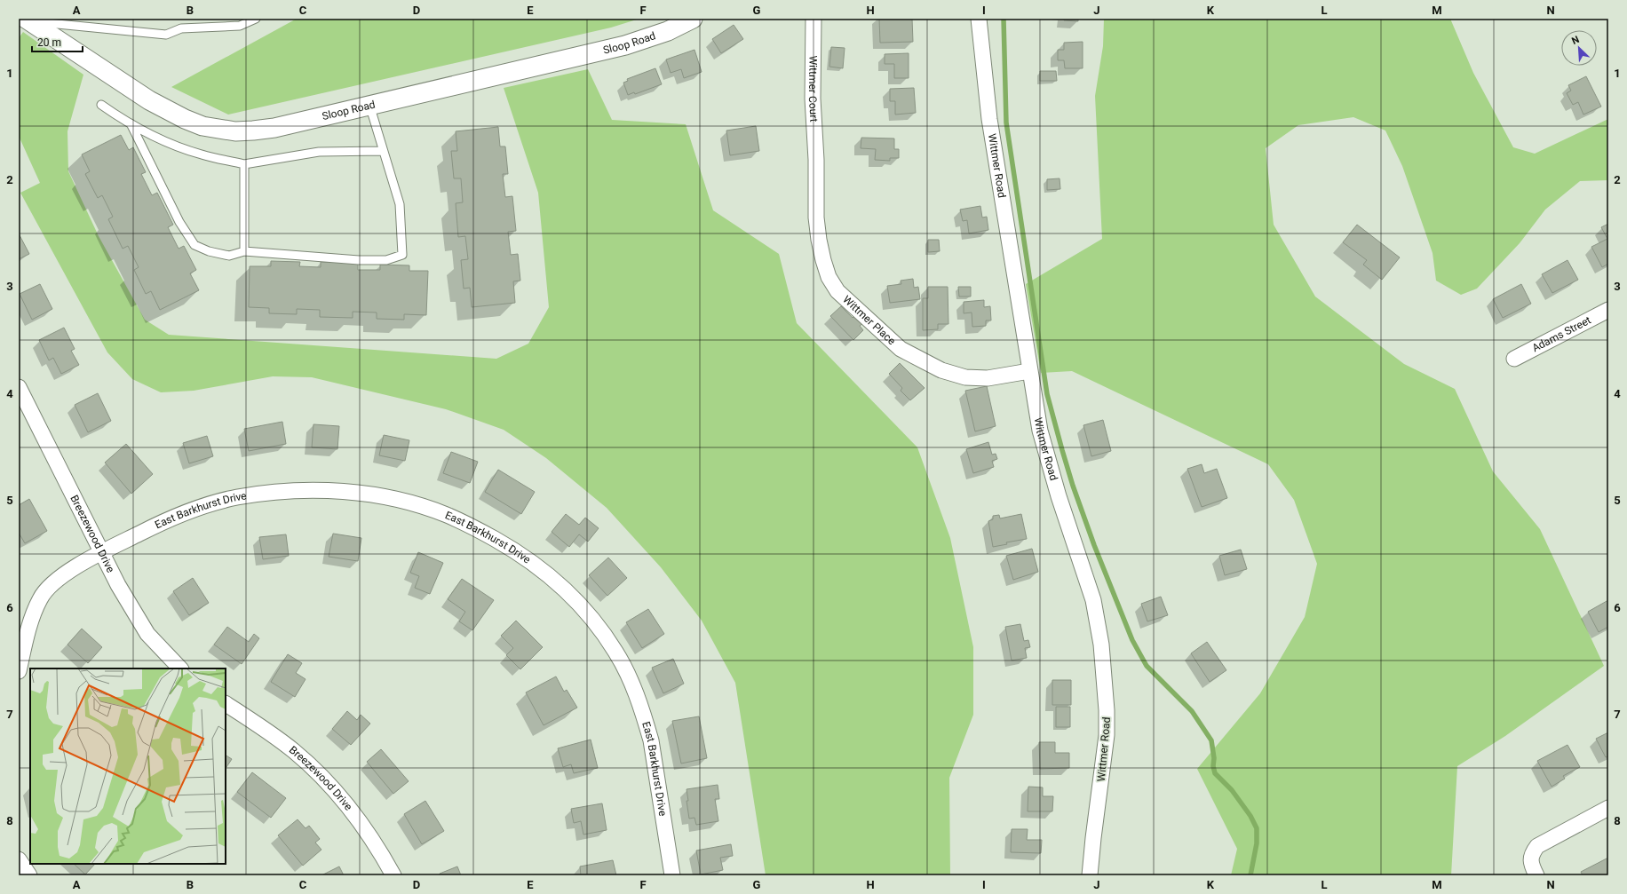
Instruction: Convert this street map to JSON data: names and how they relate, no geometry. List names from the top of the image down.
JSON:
{
  "streets": {
    "street": [
      "Sloop Road",
      "Wittmer Court",
      "Wittmer Road",
      "Wittmer Place",
      "Adams Street",
      "East Barkhurst Drive",
      "Breezewood Drive"
    ]
  },
  "crossings": [
    ["Wittmer Court", "Wittmer Place"],
    ["Wittmer Road", "Wittmer Place"],
    ["East Barkhurst Drive", "Breezewood Drive"]
  ],
  "scale_bar": "20 m",
  "north": "top left",
  "grid": {
    "columns": [
      "A",
      "B",
      "C",
      "D",
      "E",
      "F",
      "G",
      "H",
      "I",
      "J",
      "K",
      "L",
      "M",
      "N"
    ],
    "rows": [
      "1",
      "2",
      "3",
      "4",
      "5",
      "6",
      "7",
      "8"
    ]
  }
}
